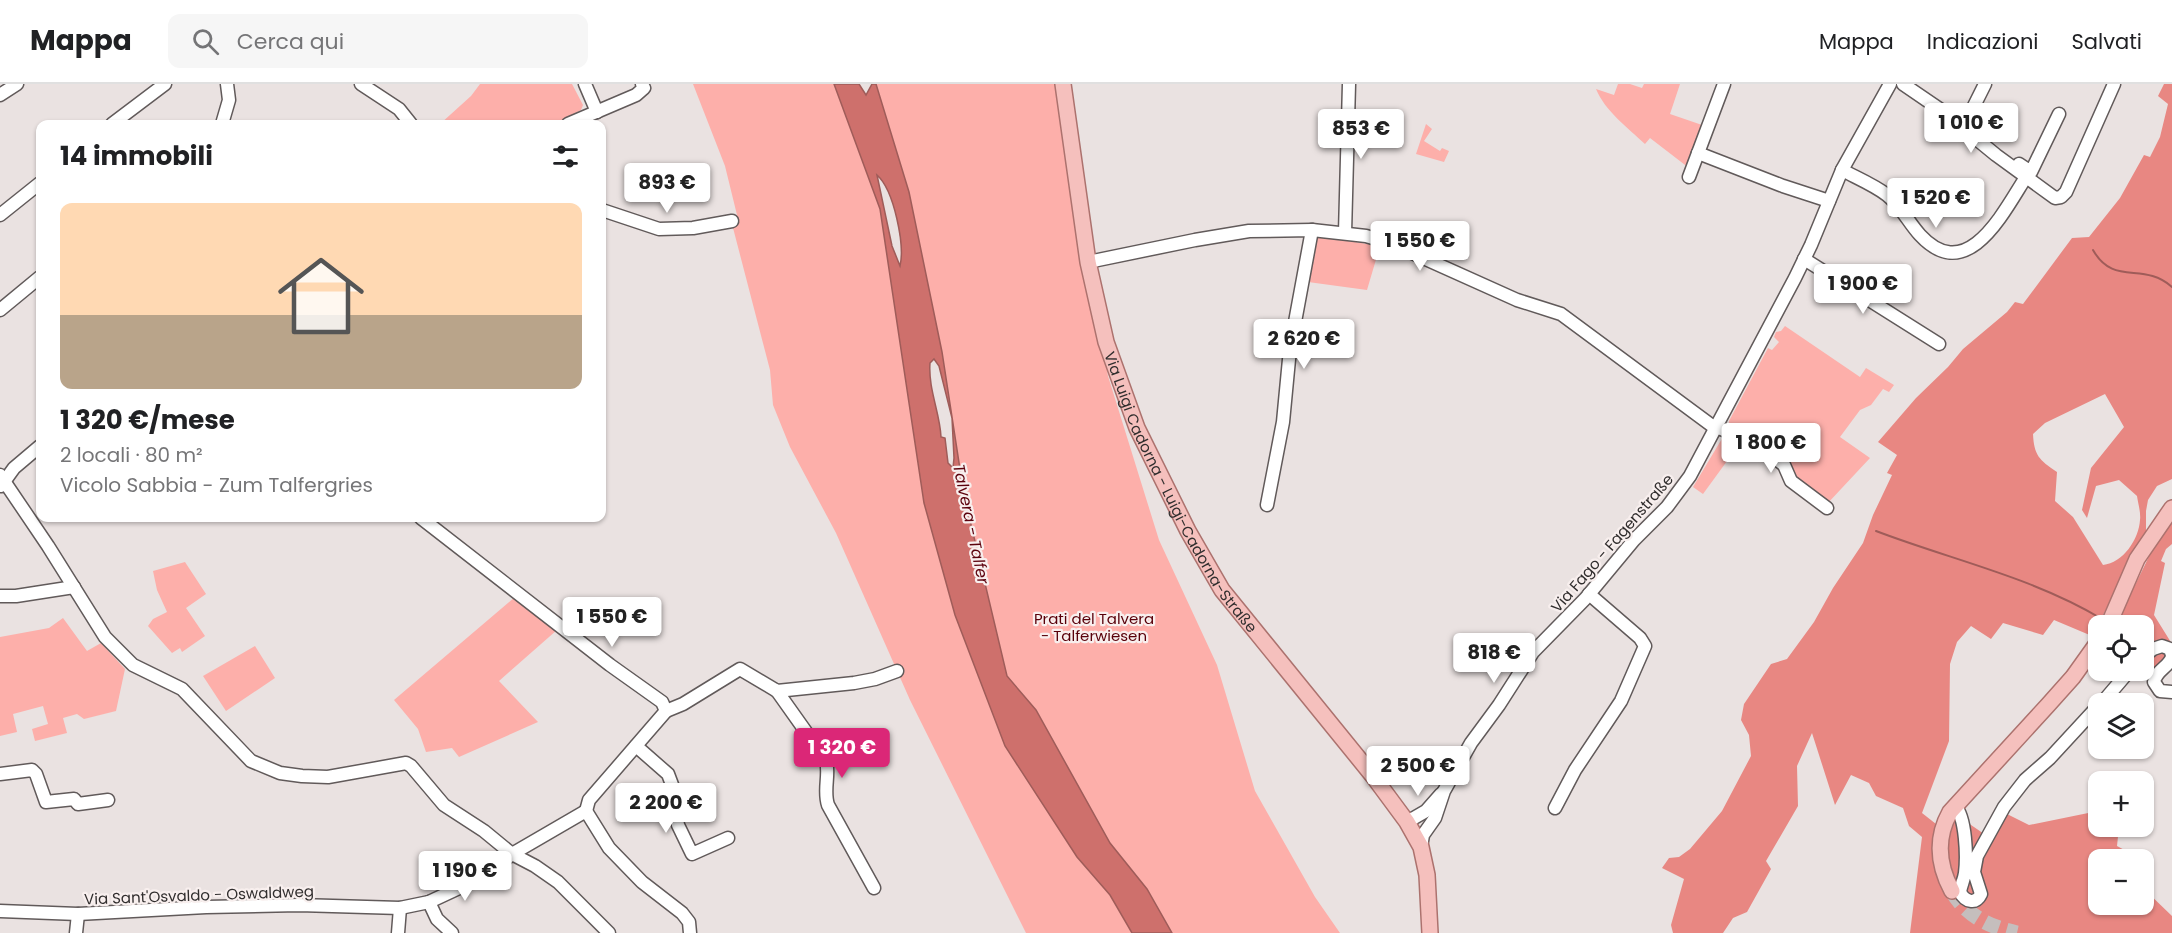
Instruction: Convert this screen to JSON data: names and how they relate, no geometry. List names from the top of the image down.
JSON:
{
  "streets": {
    "main road": ["Via Luigi Cadorna - Luigi-Cadorna-Straße"],
    "street": ["Via Fago - Fagenstraße", "Via Sant'Osvaldo - Oswaldweg"]
  },
  "crossings": [
    ["Via Luigi Cadorna - Luigi-Cadorna-Straße", "Via Fago - Fagenstraße"]
  ],
  "water": ["Talvera - Talfer"],
  "parks": ["Prati del Talvera - Talferwiesen"],
  "page": {
    "header": "Mappa",
    "search": "Cerca qui",
    "nav": ["Mappa", "Indicazioni", "Salvati"],
    "price": [
      "1 010 €",
      "853 €",
      "893 €",
      "1 520 €",
      "1 550 €",
      "1 900 €",
      "2 620 €",
      "1 800 €",
      "1 550 €",
      "818 €",
      "1 320 €",
      "2 500 €",
      "2 200 €",
      "1 190 €"
    ],
    "heading": "14 immobili",
    "list": [
      {
        "name": "1 320 €/mese",
        "note": "2 locali · 80 m² · Vicolo Sabbia - Zum Talfergries"
      }
    ],
    "map_buttons": ["+", "−"]
  }
}
